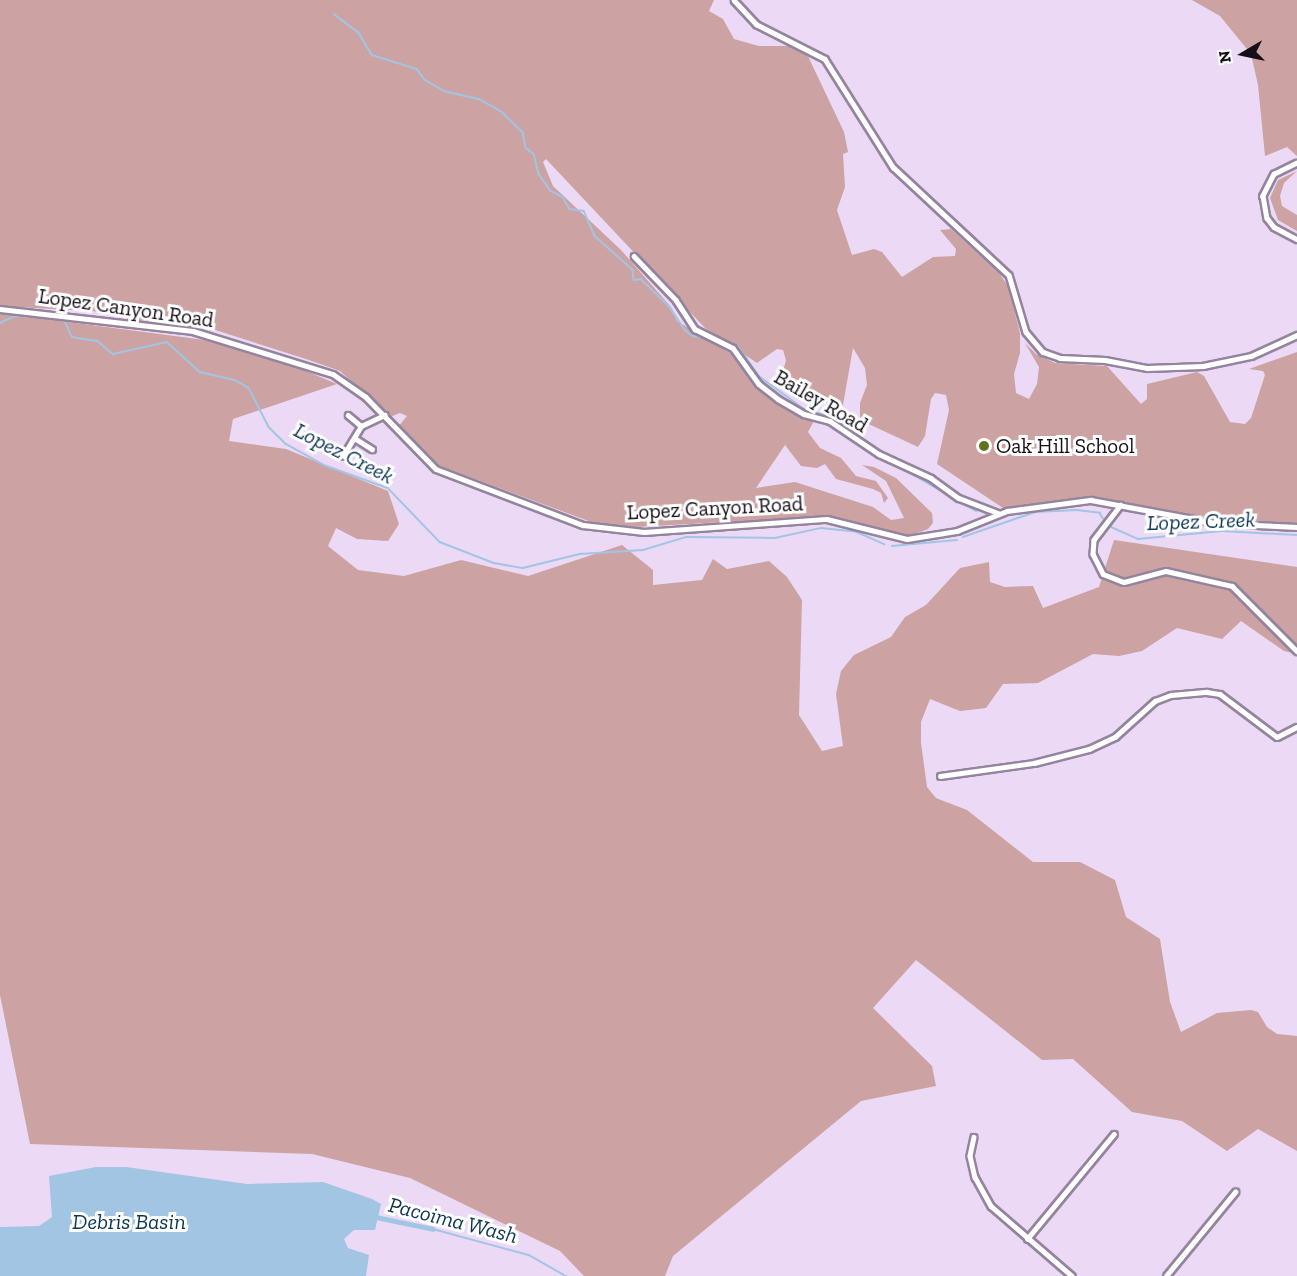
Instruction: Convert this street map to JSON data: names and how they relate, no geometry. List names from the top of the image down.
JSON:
{
  "streets": {
    "street": ["Lopez Canyon Road", "Bailey Road"]
  },
  "crossings": [
    ["Lopez Canyon Road", "Bailey Road"]
  ],
  "water": ["Lopez Creek", "Pacoima Wash", "Debris Basin"],
  "places": ["Oak Hill School"],
  "north": "left"
}
